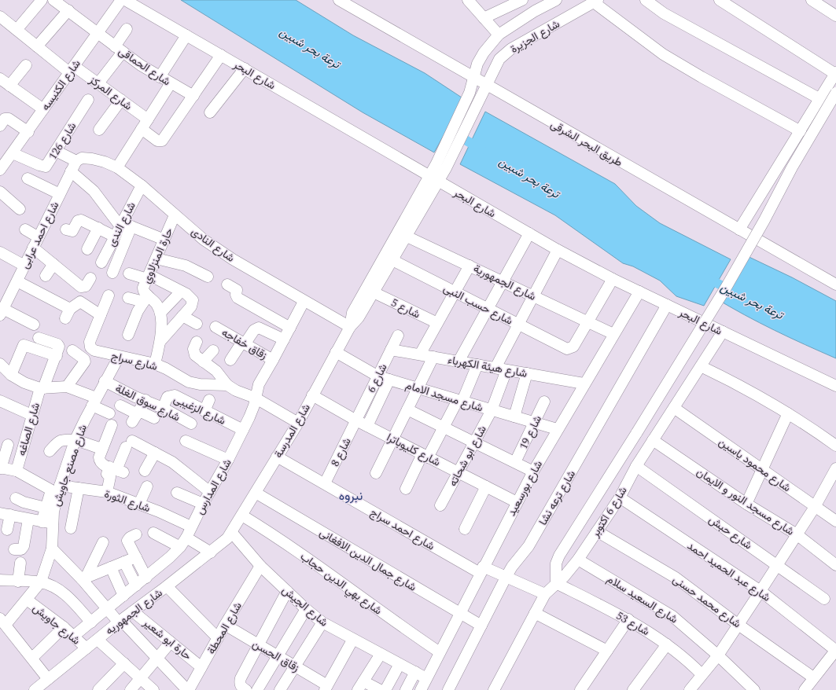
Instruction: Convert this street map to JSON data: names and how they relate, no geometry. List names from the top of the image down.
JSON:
{
  "streets": {
    "street": [
      "شارع الجزيرة",
      "شارع الحماقى",
      "شارع البحر",
      "شارع الكنيسه",
      "شارع المركز",
      "شارع 126",
      "طريق البحر الشرقى",
      "شارع الندى",
      "شارع احمد عرابى",
      "شارع النادى",
      "حارة المنزلاوي",
      "شارع الجمهورية",
      "شارع حسب النبى",
      "شارع 5",
      "زقاق خفاجه",
      "شارع سراج",
      "شارع هيئة الكهرباء",
      "شارع 6",
      "شارع مسجد الامام",
      "شارع سوق الغلة",
      "شارع الزغيبى",
      "شارع الصاغه",
      "شارع المدرسة",
      "شارع 19",
      "شارع كليوباترا",
      "شارع 8",
      "شارع ابو شحاته",
      "شارع محمود ياسين",
      "شارع مصنع جاويش",
      "شارع المدارس",
      "شارع بورسعيد",
      "شارع ترعه نشا",
      "شارع الثورة",
      "شارع مسجد النور و الايمان",
      "شارع 6 اكتوبر",
      "شارع احمد سراج",
      "شارع حبش",
      "شارع جمال الدين الافغانى",
      "شارع عبد الحميد احمد",
      "شارع بهي الدين حجاب",
      "شارع السعيد سلام",
      "شارع محمد حسنى",
      "شارع الجيش",
      "شارع الجمهوريه",
      "شارع 53",
      "شارع جاويش",
      "شارع المحطة",
      "حارة ابو شعير",
      "زقاق الحسن"
    ]
  },
  "crossings": [
    ["شارع الجزيرة", "طريق البحر الشرقى"],
    ["شارع الجزيرة", "شارع المدرسة"],
    ["شارع الحماقى", "شارع الكنيسه"],
    ["شارع البحر", "شارع المدرسة"],
    ["شارع البحر", "شارع بورسعيد"],
    ["شارع البحر", "شارع ترعه نشا"],
    ["شارع البحر", "شارع 6 اكتوبر"],
    ["شارع الكنيسه", "شارع المركز"],
    ["شارع الكنيسه", "شارع 126"],
    ["شارع 126", "شارع النادى"],
    ["شارع الندى", "شارع النادى"],
    ["شارع احمد عرابى", "شارع النادى"],
    ["شارع النادى", "حارة المنزلاوي"],
    ["شارع النادى", "شارع المدرسة"],
    ["شارع النادى", "شارع المدارس"],
    ["شارع الجمهورية", "شارع حسب النبى"],
    ["شارع الجمهورية", "شارع المدرسة"],
    ["شارع الجمهورية", "شارع بورسعيد"],
    ["شارع حسب النبى", "شارع المدرسة"],
    ["شارع 5", "شارع المدرسة"],
    ["زقاق خفاجه", "شارع المدارس"],
    ["شارع سراج", "شارع المدرسة"],
    ["شارع سراج", "شارع مصنع جاويش"],
    ["شارع سراج", "شارع المدارس"],
    ["شارع هيئة الكهرباء", "شارع 6"],
    ["شارع هيئة الكهرباء", "شارع ابو شحاته"],
    ["شارع هيئة الكهرباء", "شارع بورسعيد"],
    ["شارع 6", "شارع مسجد الامام"],
    ["شارع 6", "شارع كليوباترا"],
    ["شارع 6", "شارع 8"],
    ["شارع مسجد الامام", "شارع المدرسة"],
    ["شارع مسجد الامام", "شارع 19"],
    ["شارع مسجد الامام", "شارع ابو شحاته"],
    ["شارع مسجد الامام", "شارع بورسعيد"],
    ["شارع سوق الغلة", "شارع الزغيبى"],
    ["شارع سوق الغلة", "شارع مصنع جاويش"],
    ["شارع الزغيبى", "شارع المدارس"],
    ["شارع المدرسة", "شارع كليوباترا"],
    ["شارع المدرسة", "شارع احمد سراج"],
    ["شارع المدرسة", "شارع جمال الدين الافغانى"],
    ["شارع المدرسة", "شارع بهي الدين حجاب"],
    ["شارع المدرسة", "شارع الجيش"],
    ["شارع المدرسة", "شارع الجمهوريه"],
    ["شارع كليوباترا", "شارع 8"],
    ["شارع كليوباترا", "شارع ابو شحاته"],
    ["شارع كليوباترا", "شارع بورسعيد"],
    ["شارع 8", "شارع احمد سراج"],
    ["شارع محمود ياسين", "شارع 6 اكتوبر"],
    ["شارع مصنع جاويش", "شارع الثورة"],
    ["شارع مصنع جاويش", "شارع جاويش"],
    ["شارع المدارس", "شارع الثورة"],
    ["شارع المدارس", "شارع جاويش"],
    ["شارع بورسعيد", "شارع احمد سراج"],
    ["شارع بورسعيد", "شارع جمال الدين الافغانى"],
    ["شارع بورسعيد", "شارع بهي الدين حجاب"],
    ["شارع بورسعيد", "شارع الجيش"],
    ["شارع ترعه نشا", "شارع احمد سراج"],
    ["شارع ترعه نشا", "شارع جمال الدين الافغانى"],
    ["شارع مسجد النور و الايمان", "شارع 6 اكتوبر"],
    ["شارع 6 اكتوبر", "شارع احمد سراج"],
    ["شارع 6 اكتوبر", "شارع حبش"],
    ["شارع 6 اكتوبر", "شارع عبد الحميد احمد"],
    ["شارع 6 اكتوبر", "شارع السعيد سلام"],
    ["شارع 6 اكتوبر", "شارع محمد حسنى"],
    ["شارع 6 اكتوبر", "شارع 53"],
    ["شارع الجيش", "شارع الجمهوريه"],
    ["شارع الجيش", "شارع المحطة"],
    ["شارع الجمهوريه", "شارع جاويش"],
    ["شارع الجمهوريه", "حارة ابو شعير"],
    ["شارع المحطة", "حارة ابو شعير"],
    ["شارع المحطة", "زقاق الحسن"]
  ],
  "districts": ["نبروه"],
  "water": ["ترعة بحر شبين"]
}
